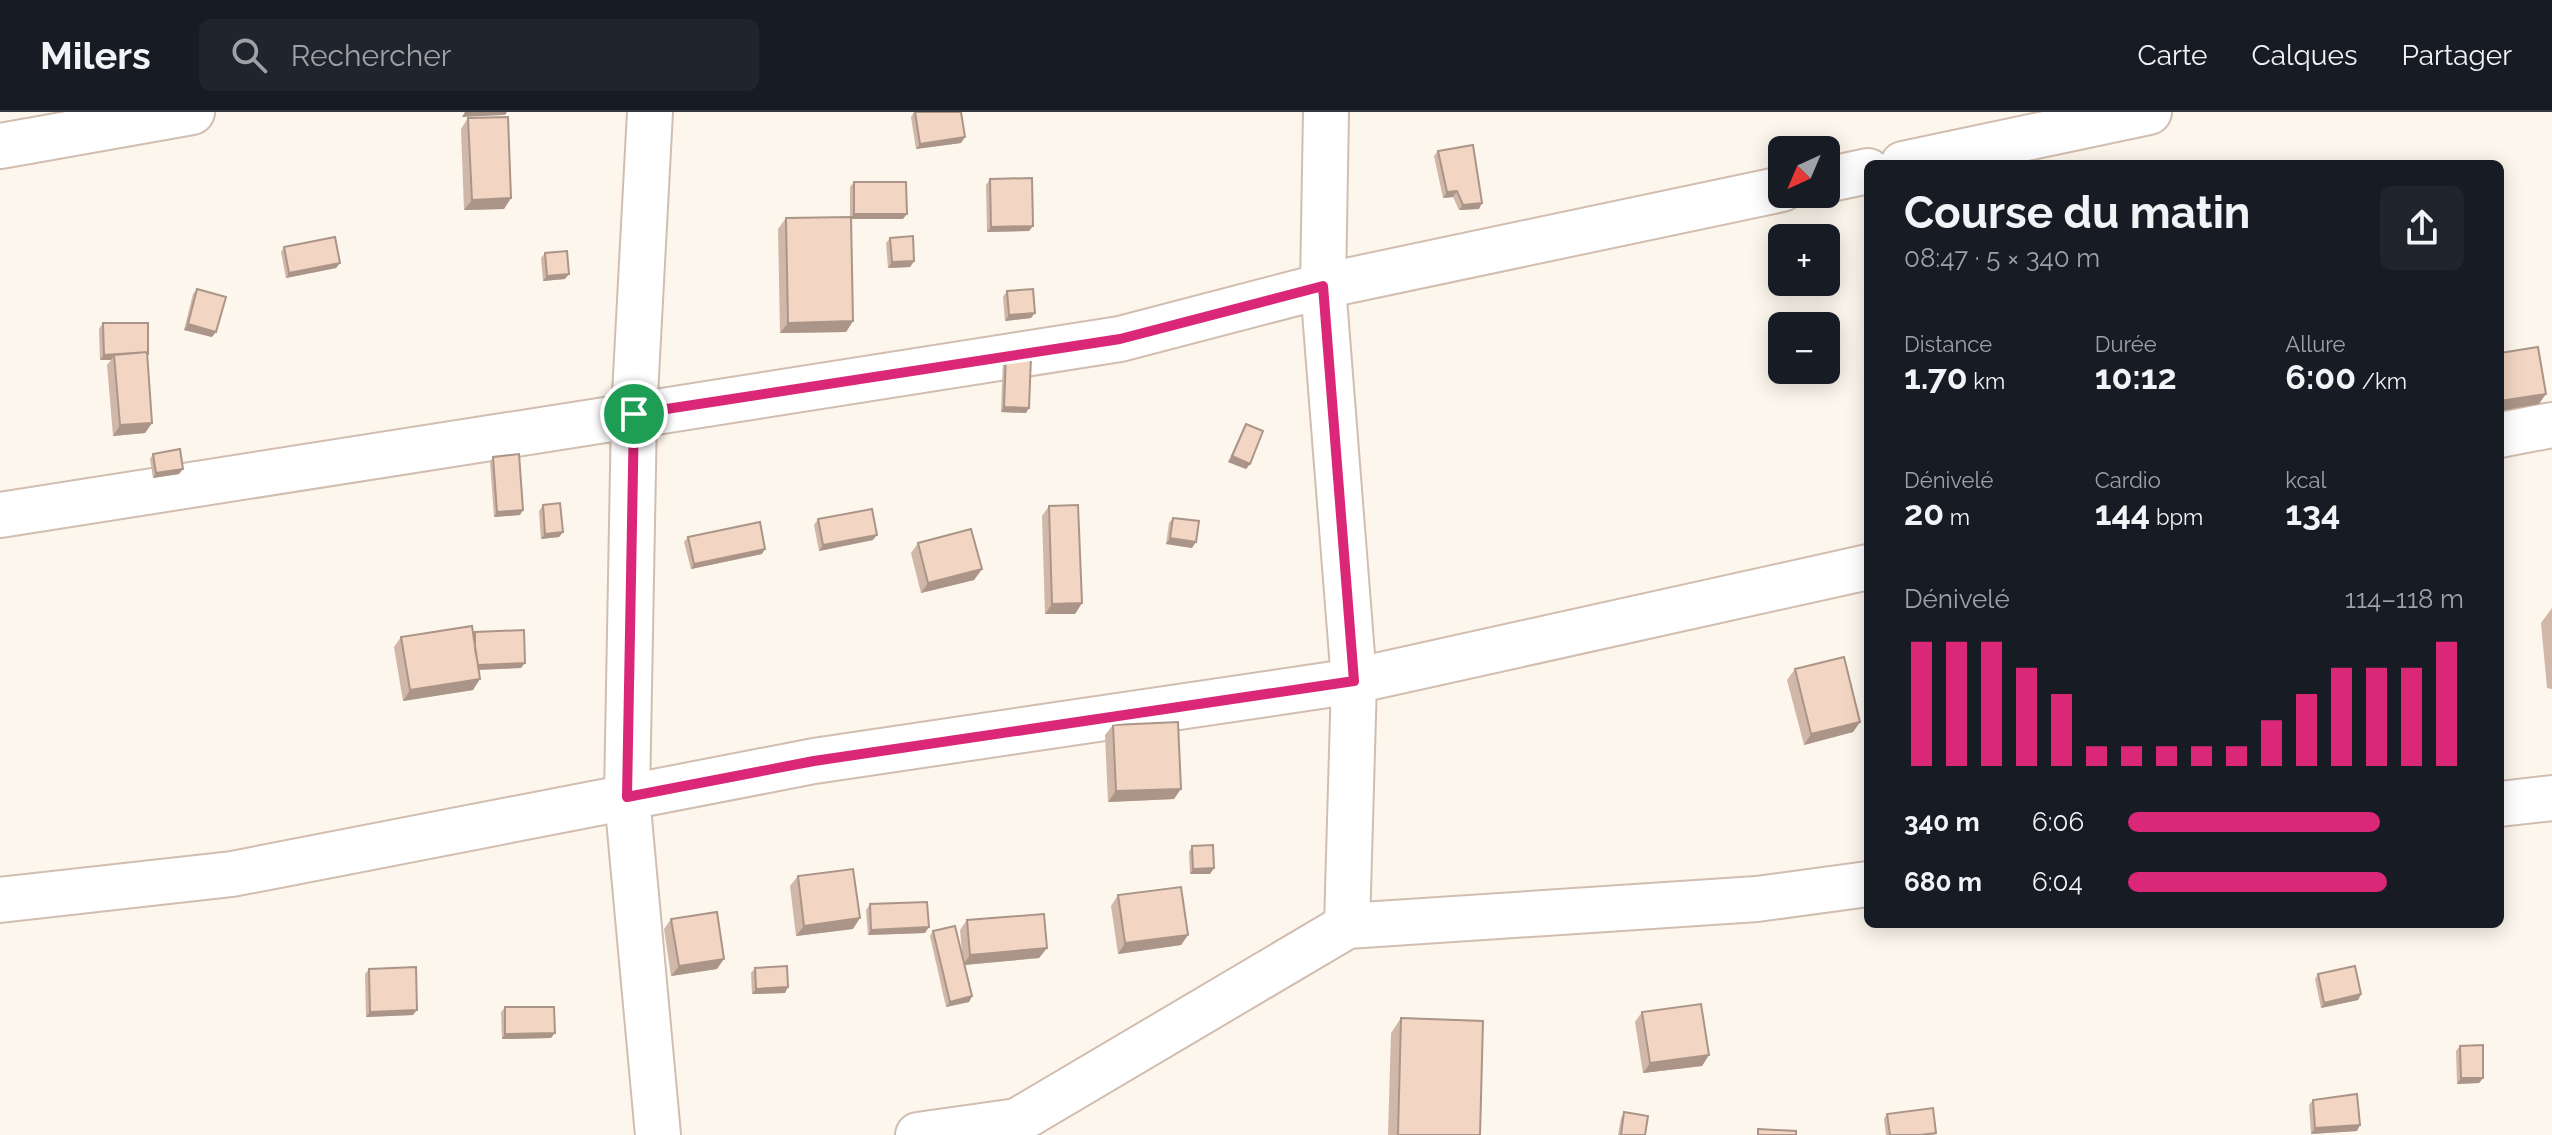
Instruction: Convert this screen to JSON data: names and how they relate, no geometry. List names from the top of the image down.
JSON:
{
  "north": "bottom left",
  "page": {
    "header": "Milers",
    "search": "Rechercher",
    "nav": ["Carte", "Calques", "Partager"],
    "map_buttons": ["+", "−"],
    "heading": ["Course du matin", "08:47 · 5 × 340 m"],
    "stats": [
      ["Distance", "1.70 km"],
      ["Durée", "10:12"],
      ["Allure", "6:00 /km"],
      ["Dénivelé", "20 m"],
      ["Cardio", "144 bpm"],
      ["kcal", "134"]
    ],
    "chart": ["Dénivelé", "114–118 m"],
    "list": [
      {
        "name": "340 m",
        "note": "6:06"
      },
      {
        "name": "680 m",
        "note": "6:04"
      }
    ]
  }
}
